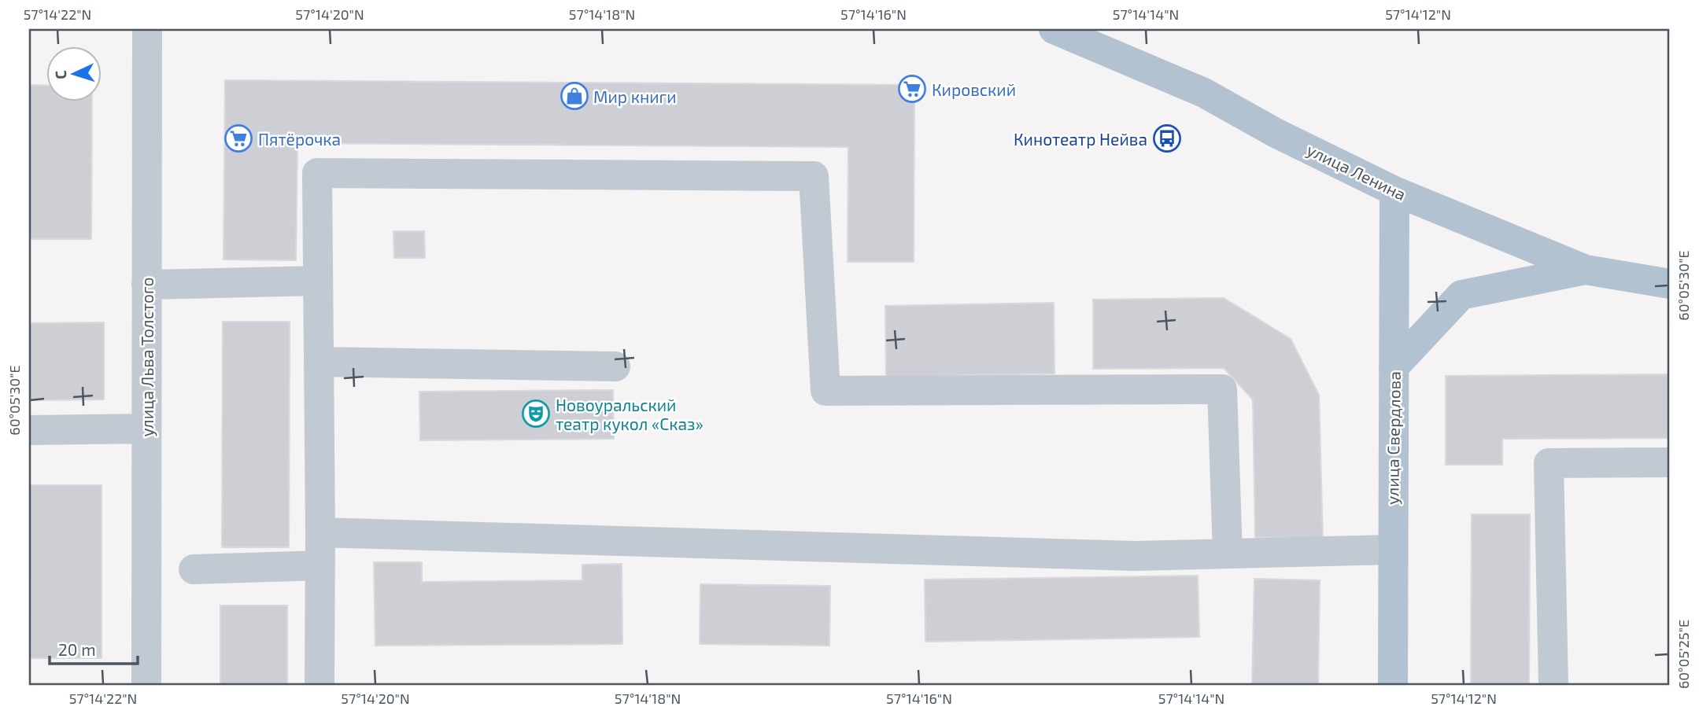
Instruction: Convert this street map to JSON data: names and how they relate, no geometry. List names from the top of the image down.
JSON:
{
  "streets": {
    "main road": ["улица Ленина", "улица Свердлова"],
    "street": ["улица Льва Толстого"]
  },
  "crossings": [
    ["улица Ленина", "улица Свердлова"]
  ],
  "places": {
    "supermarket": ["Кировский", "Пятёрочка"],
    "shop": ["Мир книги"],
    "bus stop": ["Кинотеатр Нейва"],
    "theatre": ["Новоуральский театр кукол «Сказ»"]
  },
  "scale_bar": "20 m",
  "north": "left",
  "coordinates": [
    "57°14'22\"N",
    "57°14'20\"N",
    "57°14'18\"N",
    "57°14'16\"N",
    "57°14'14\"N",
    "57°14'12\"N",
    "60°05'30\"E",
    "60°05'25\"E"
  ]
}
